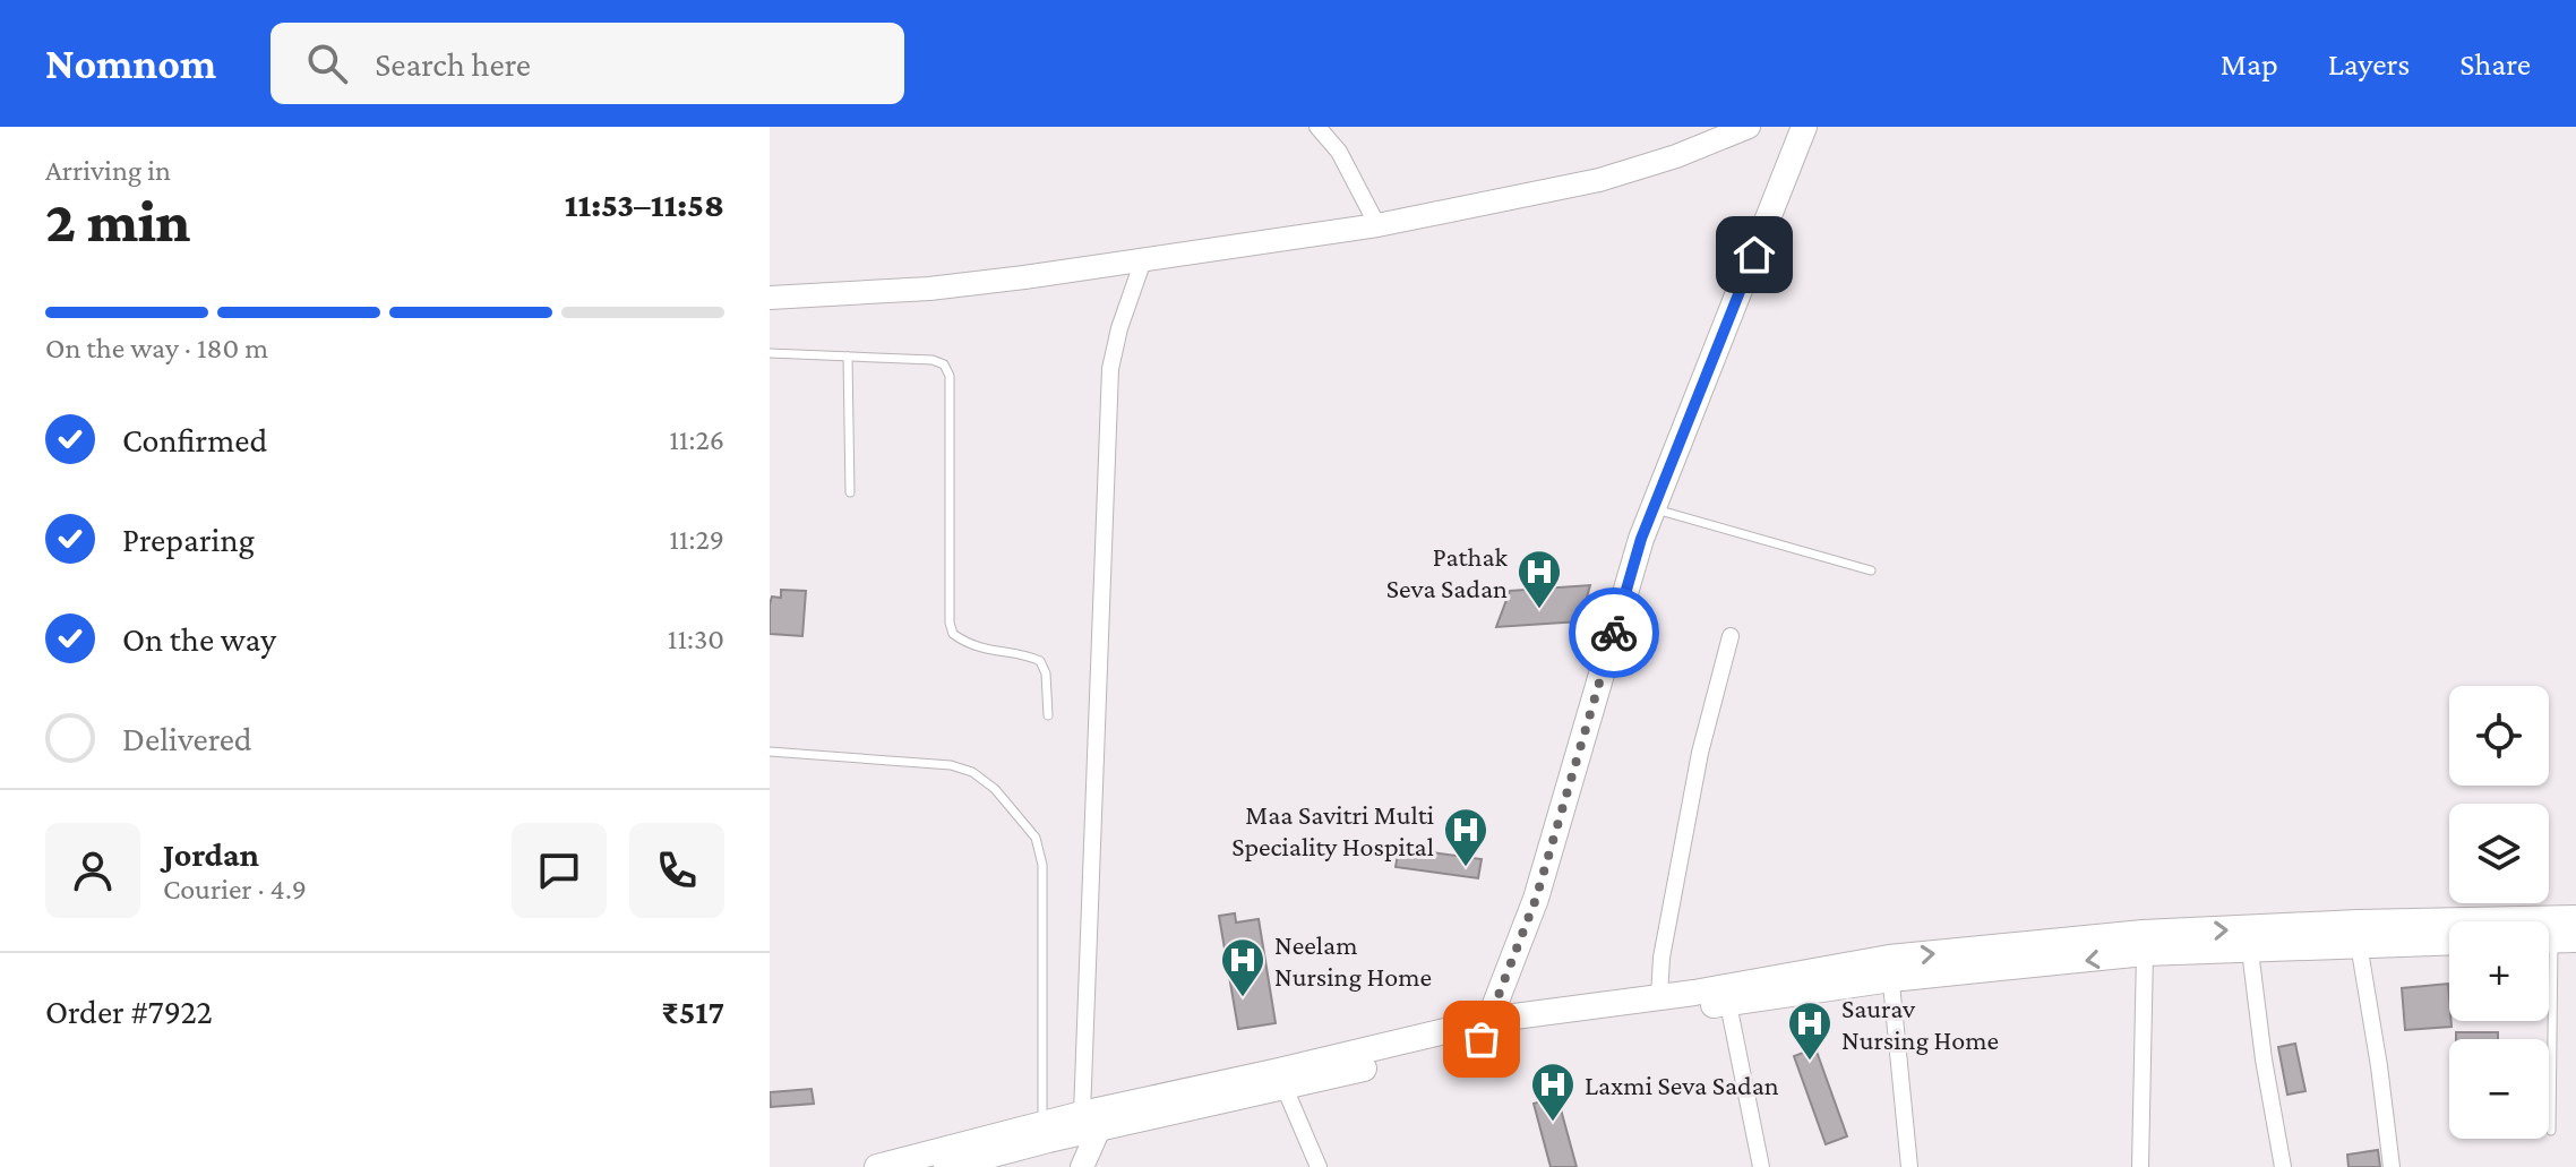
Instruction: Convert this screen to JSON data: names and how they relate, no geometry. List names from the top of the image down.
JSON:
{
  "places": {
    "hospital": [
      "Pathak Seva Sadan",
      "Maa Savitri Multi Speciality Hospital",
      "Neelam Nursing Home",
      "Saurav Nursing Home",
      "Laxmi Seva Sadan"
    ]
  },
  "page": {
    "header": "Nomnom",
    "search": "Search here",
    "nav": ["Map", "Layers", "Share"],
    "heading": ["2 min", "Arriving in", "11:53–11:58"],
    "panel": [
      "Jordan",
      "Courier · 4.9",
      "Order #7922",
      "₹517"
    ],
    "bar": "On the way · 180 m",
    "list": [
      ["Confirmed", "11:26"],
      ["Preparing", "11:29"],
      ["On the way", "11:30"],
      "Delivered"
    ],
    "map_buttons": ["+", "−"]
  }
}
